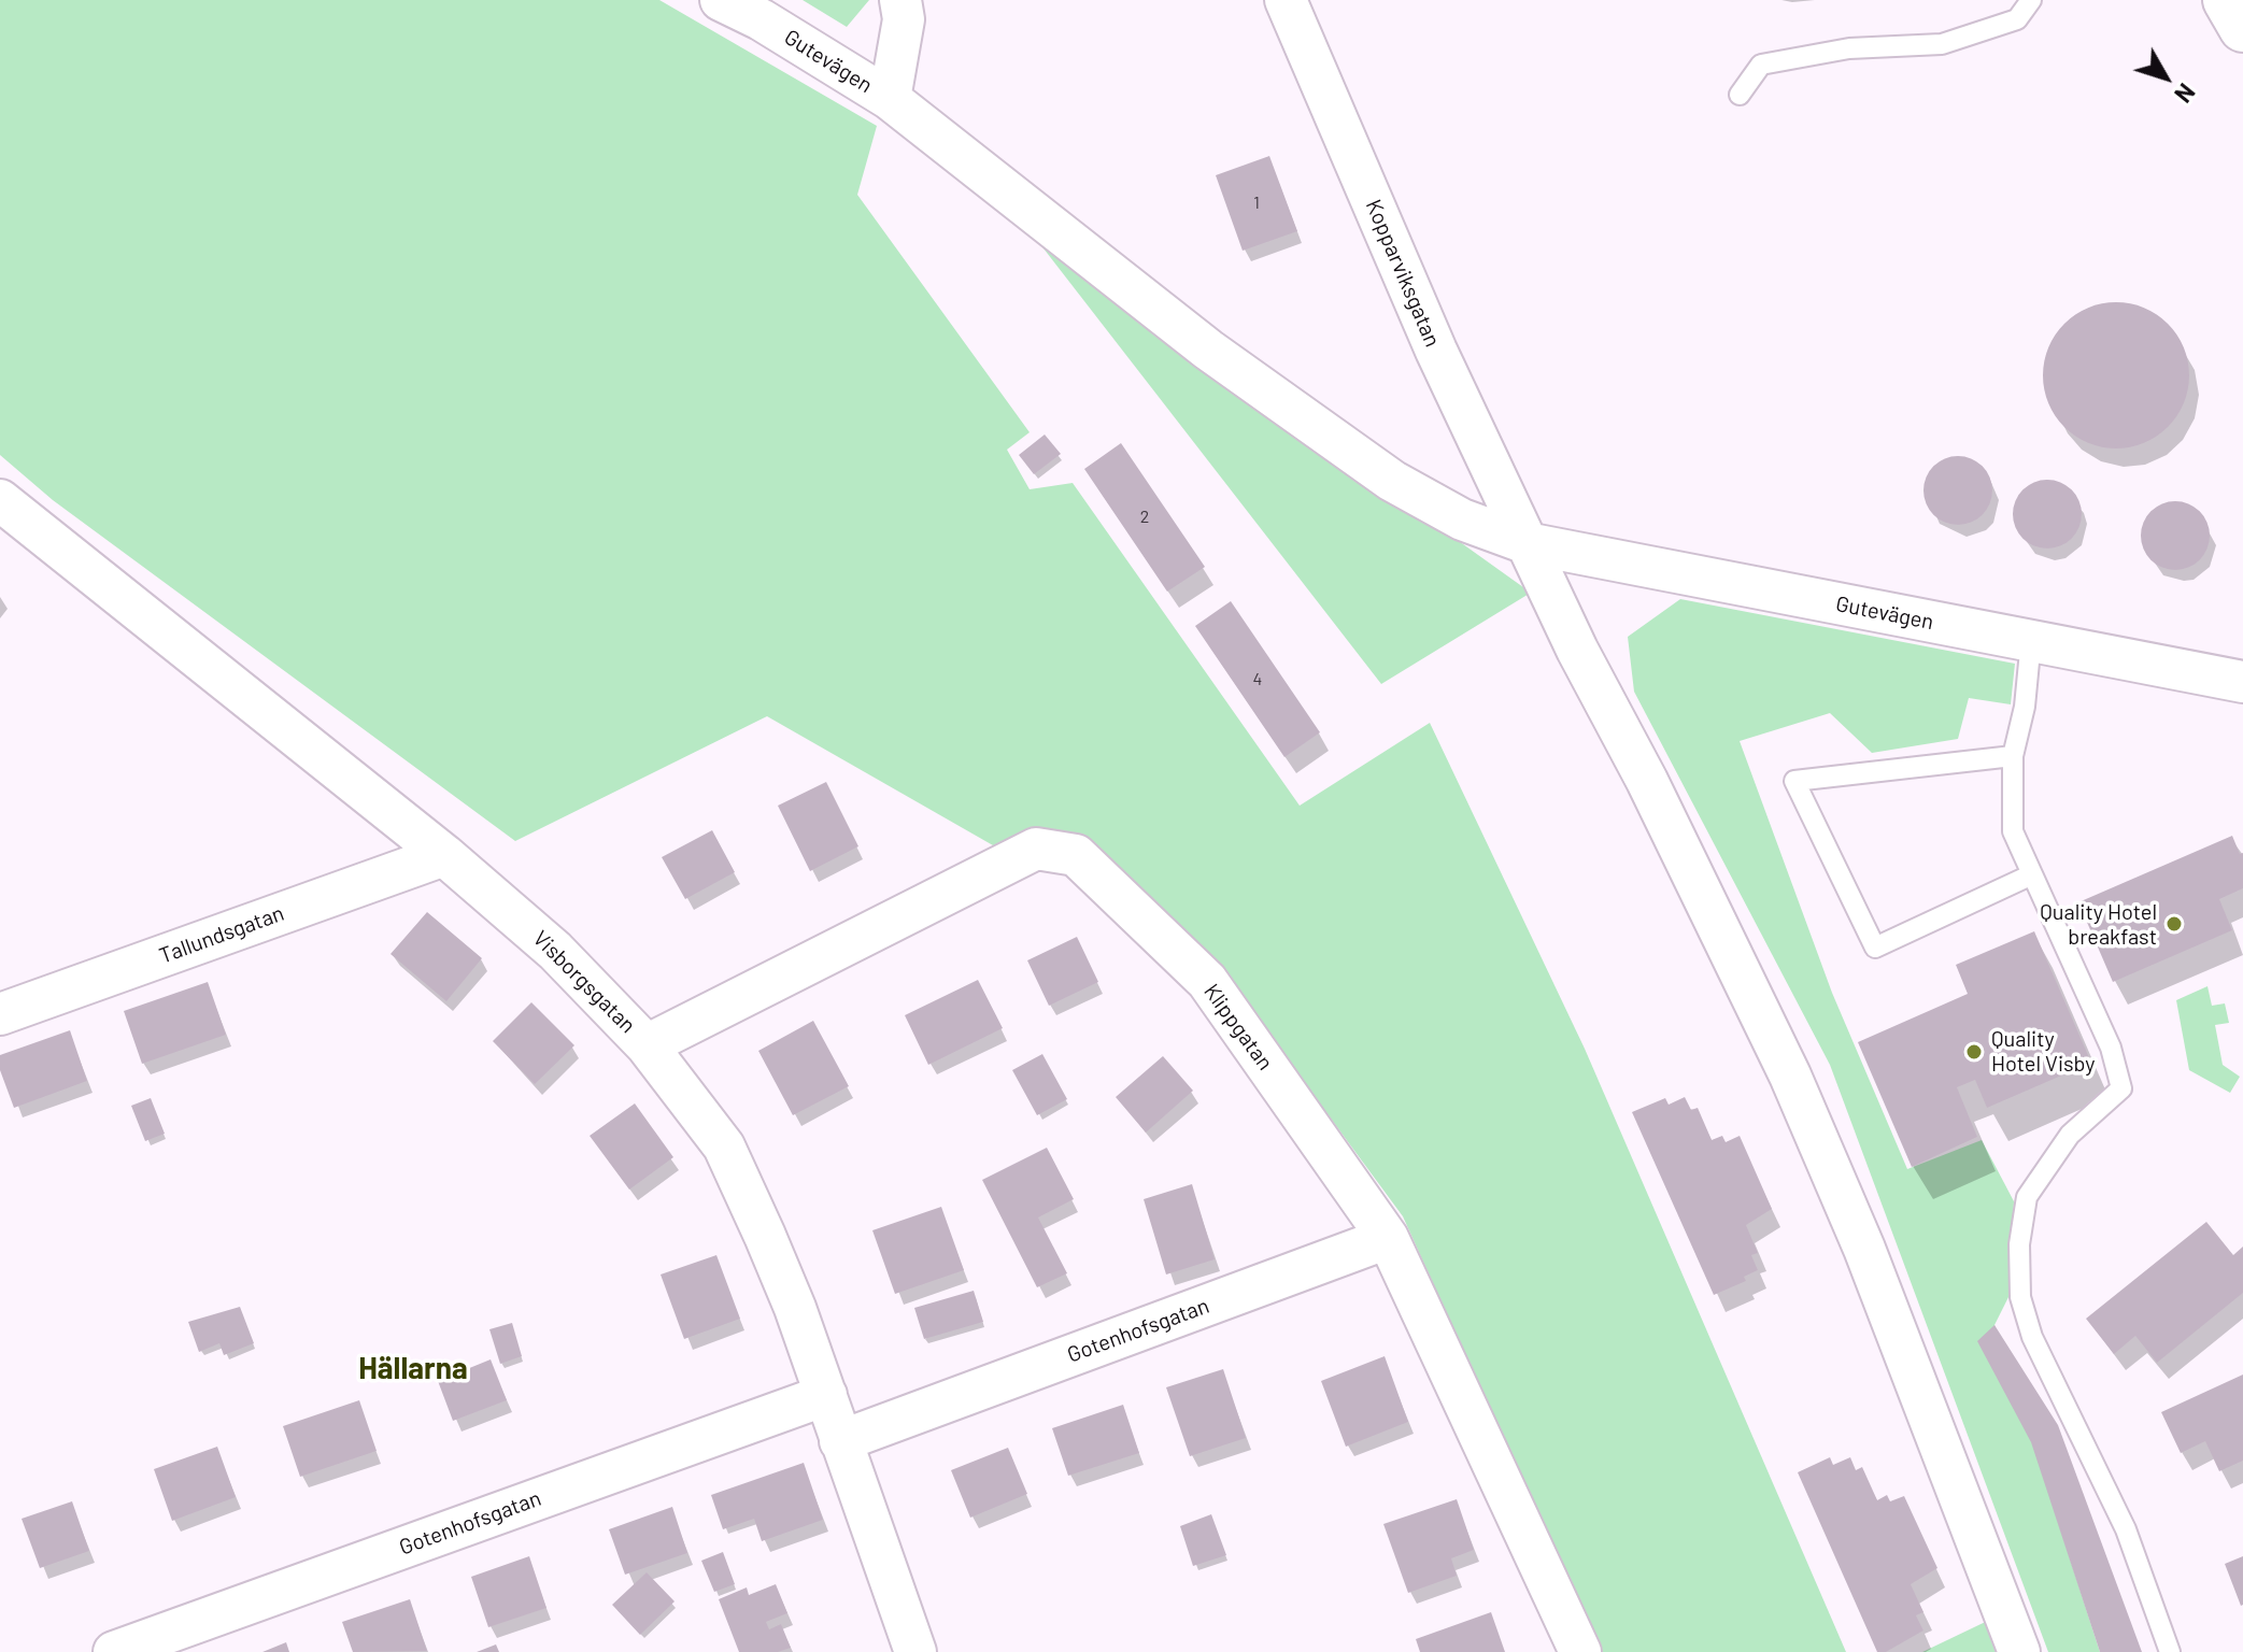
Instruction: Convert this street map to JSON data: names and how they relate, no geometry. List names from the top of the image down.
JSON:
{
  "streets": {
    "street": [
      "Gutevägen",
      "Kopparviksgatan",
      "Tallundsgatan",
      "Visborgsgatan",
      "Klippgatan",
      "Gotenhofsgatan"
    ]
  },
  "crossings": [
    ["Gutevägen", "Kopparviksgatan"],
    ["Tallundsgatan", "Visborgsgatan"],
    ["Visborgsgatan", "Klippgatan"],
    ["Visborgsgatan", "Gotenhofsgatan"],
    ["Klippgatan", "Gotenhofsgatan"]
  ],
  "districts": ["Hällarna"],
  "places": ["Quality Hotel breakfast", "Quality Hotel Visby"],
  "house_numbers": ["1", "2", "4"],
  "north": "bottom right"
}
